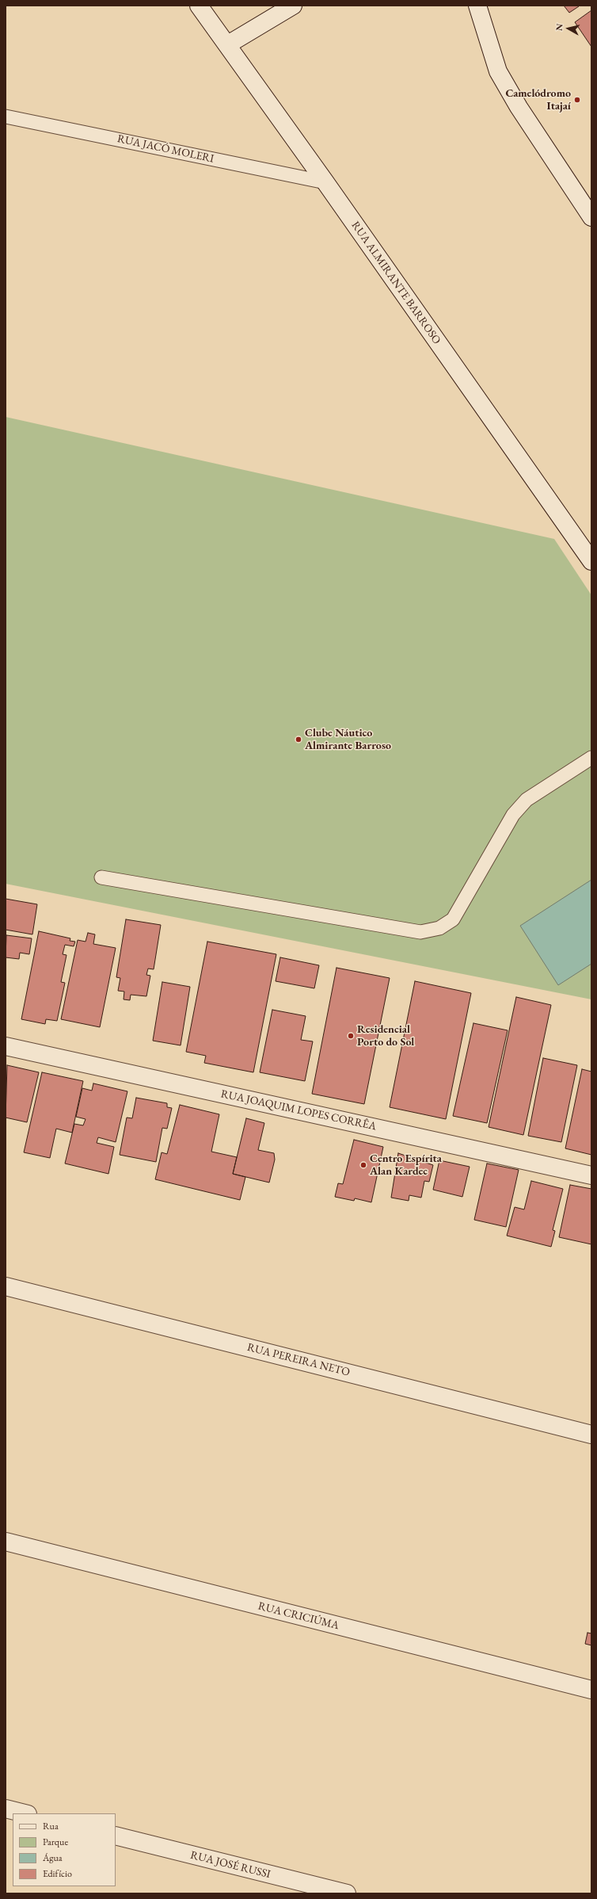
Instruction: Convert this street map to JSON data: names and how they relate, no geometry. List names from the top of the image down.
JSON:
{
  "streets": {
    "street": [
      "RUA ALMIRANTE BARROSO",
      "RUA JOAQUIM LOPES CORRÊA",
      "RUA PEREIRA NETO",
      "RUA CRICIÚMA",
      "RUA JOSÉ RUSSI"
    ],
    "lane": ["RUA JACÓ MOLERI"]
  },
  "crossings": [
    ["RUA JACÓ MOLERI", "RUA ALMIRANTE BARROSO"]
  ],
  "places": [
    "Camelódromo Itajaí",
    "Clube Náutico Almirante Barroso",
    "Residencial Porto do Sol",
    "Centro Espírita Alan Kardec"
  ],
  "legend": [
    "Rua",
    "Parque",
    "Água",
    "Edifício"
  ],
  "north": "left"
}
